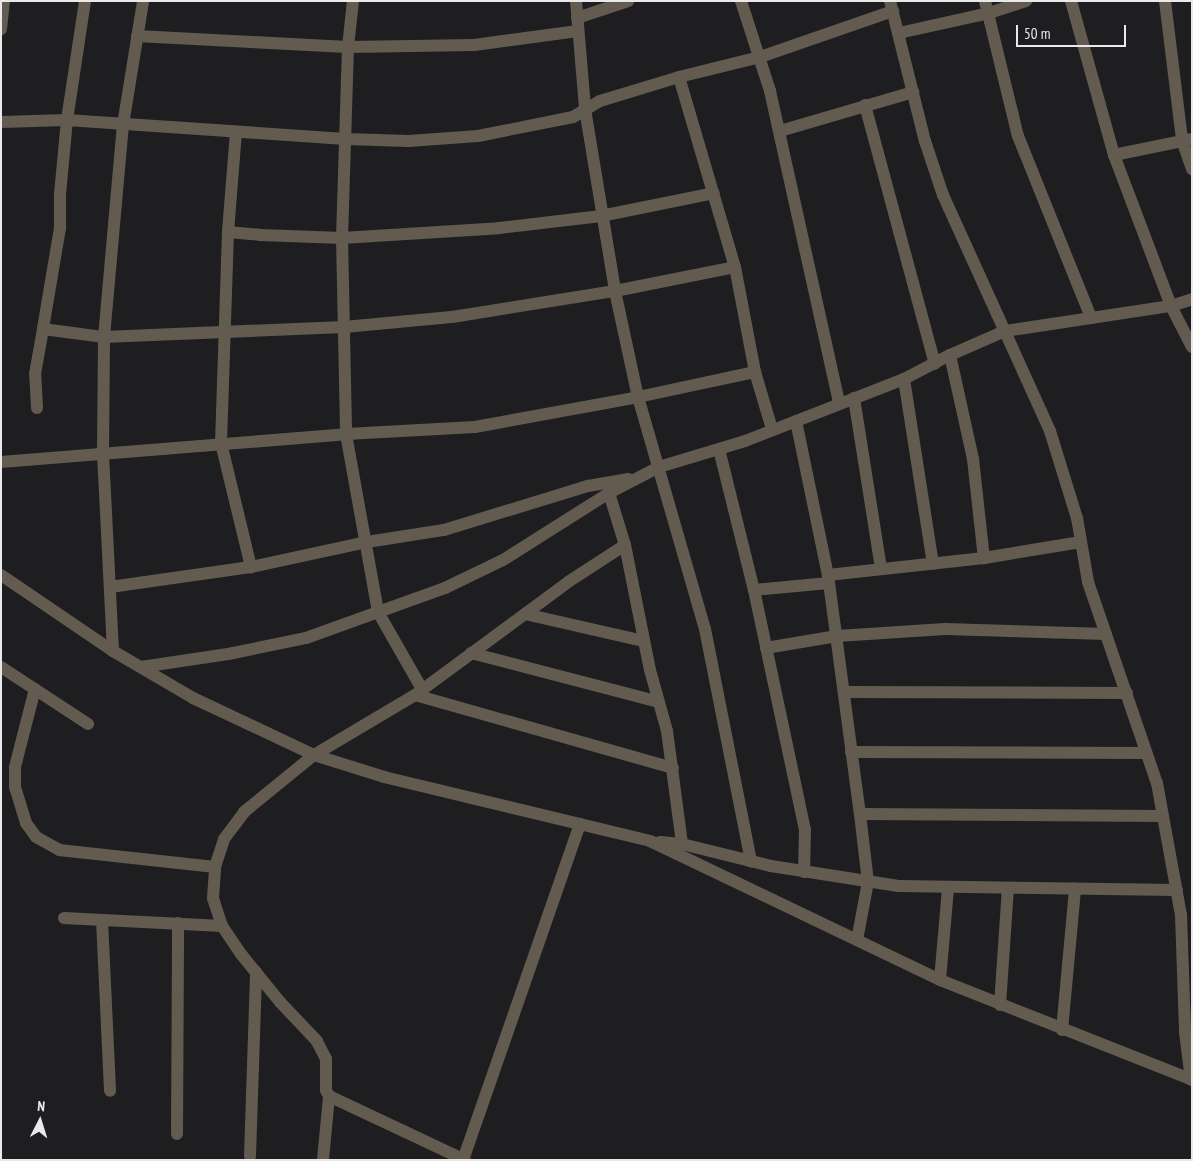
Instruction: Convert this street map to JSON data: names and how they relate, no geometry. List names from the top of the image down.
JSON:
{
  "scale_bar": "50 m",
  "north": "top"
}
